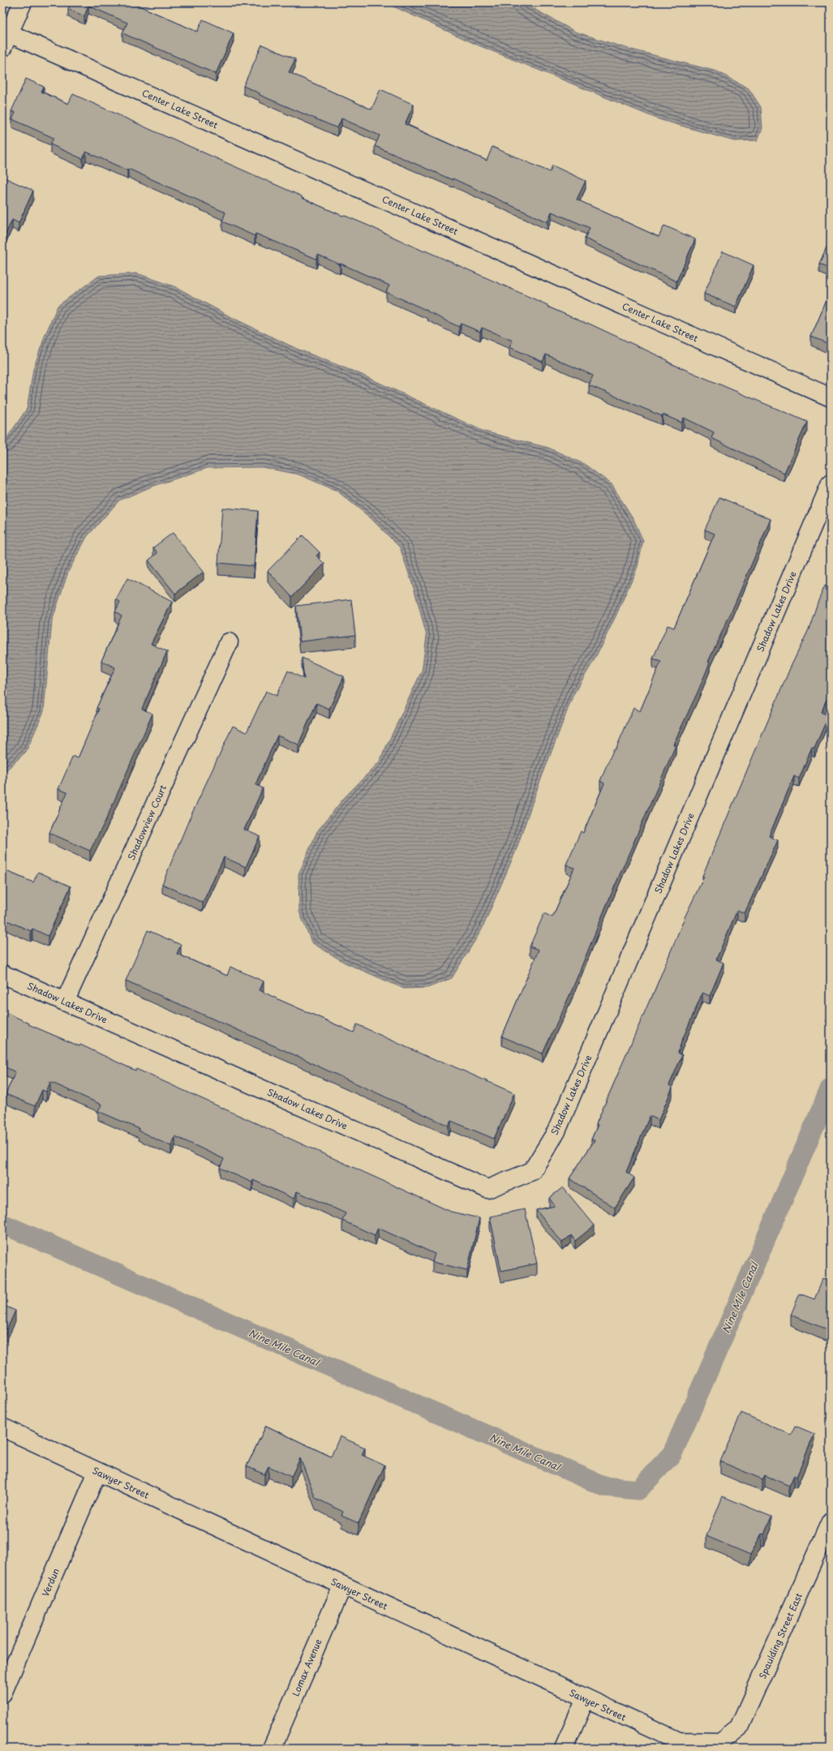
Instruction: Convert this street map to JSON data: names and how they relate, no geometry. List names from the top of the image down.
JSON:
{
  "streets": {
    "street": [
      "Center Lake Street",
      "Shadow Lakes Drive",
      "Shadowview Court",
      "Sawyer Street",
      "Verdun",
      "Spaulding Street East",
      "Lomax Avenue"
    ]
  },
  "crossings": [
    ["Shadow Lakes Drive", "Shadowview Court"],
    ["Sawyer Street", "Verdun"],
    ["Sawyer Street", "Spaulding Street East"],
    ["Sawyer Street", "Lomax Avenue"]
  ],
  "water": ["Nine Mile Canal"]
}
